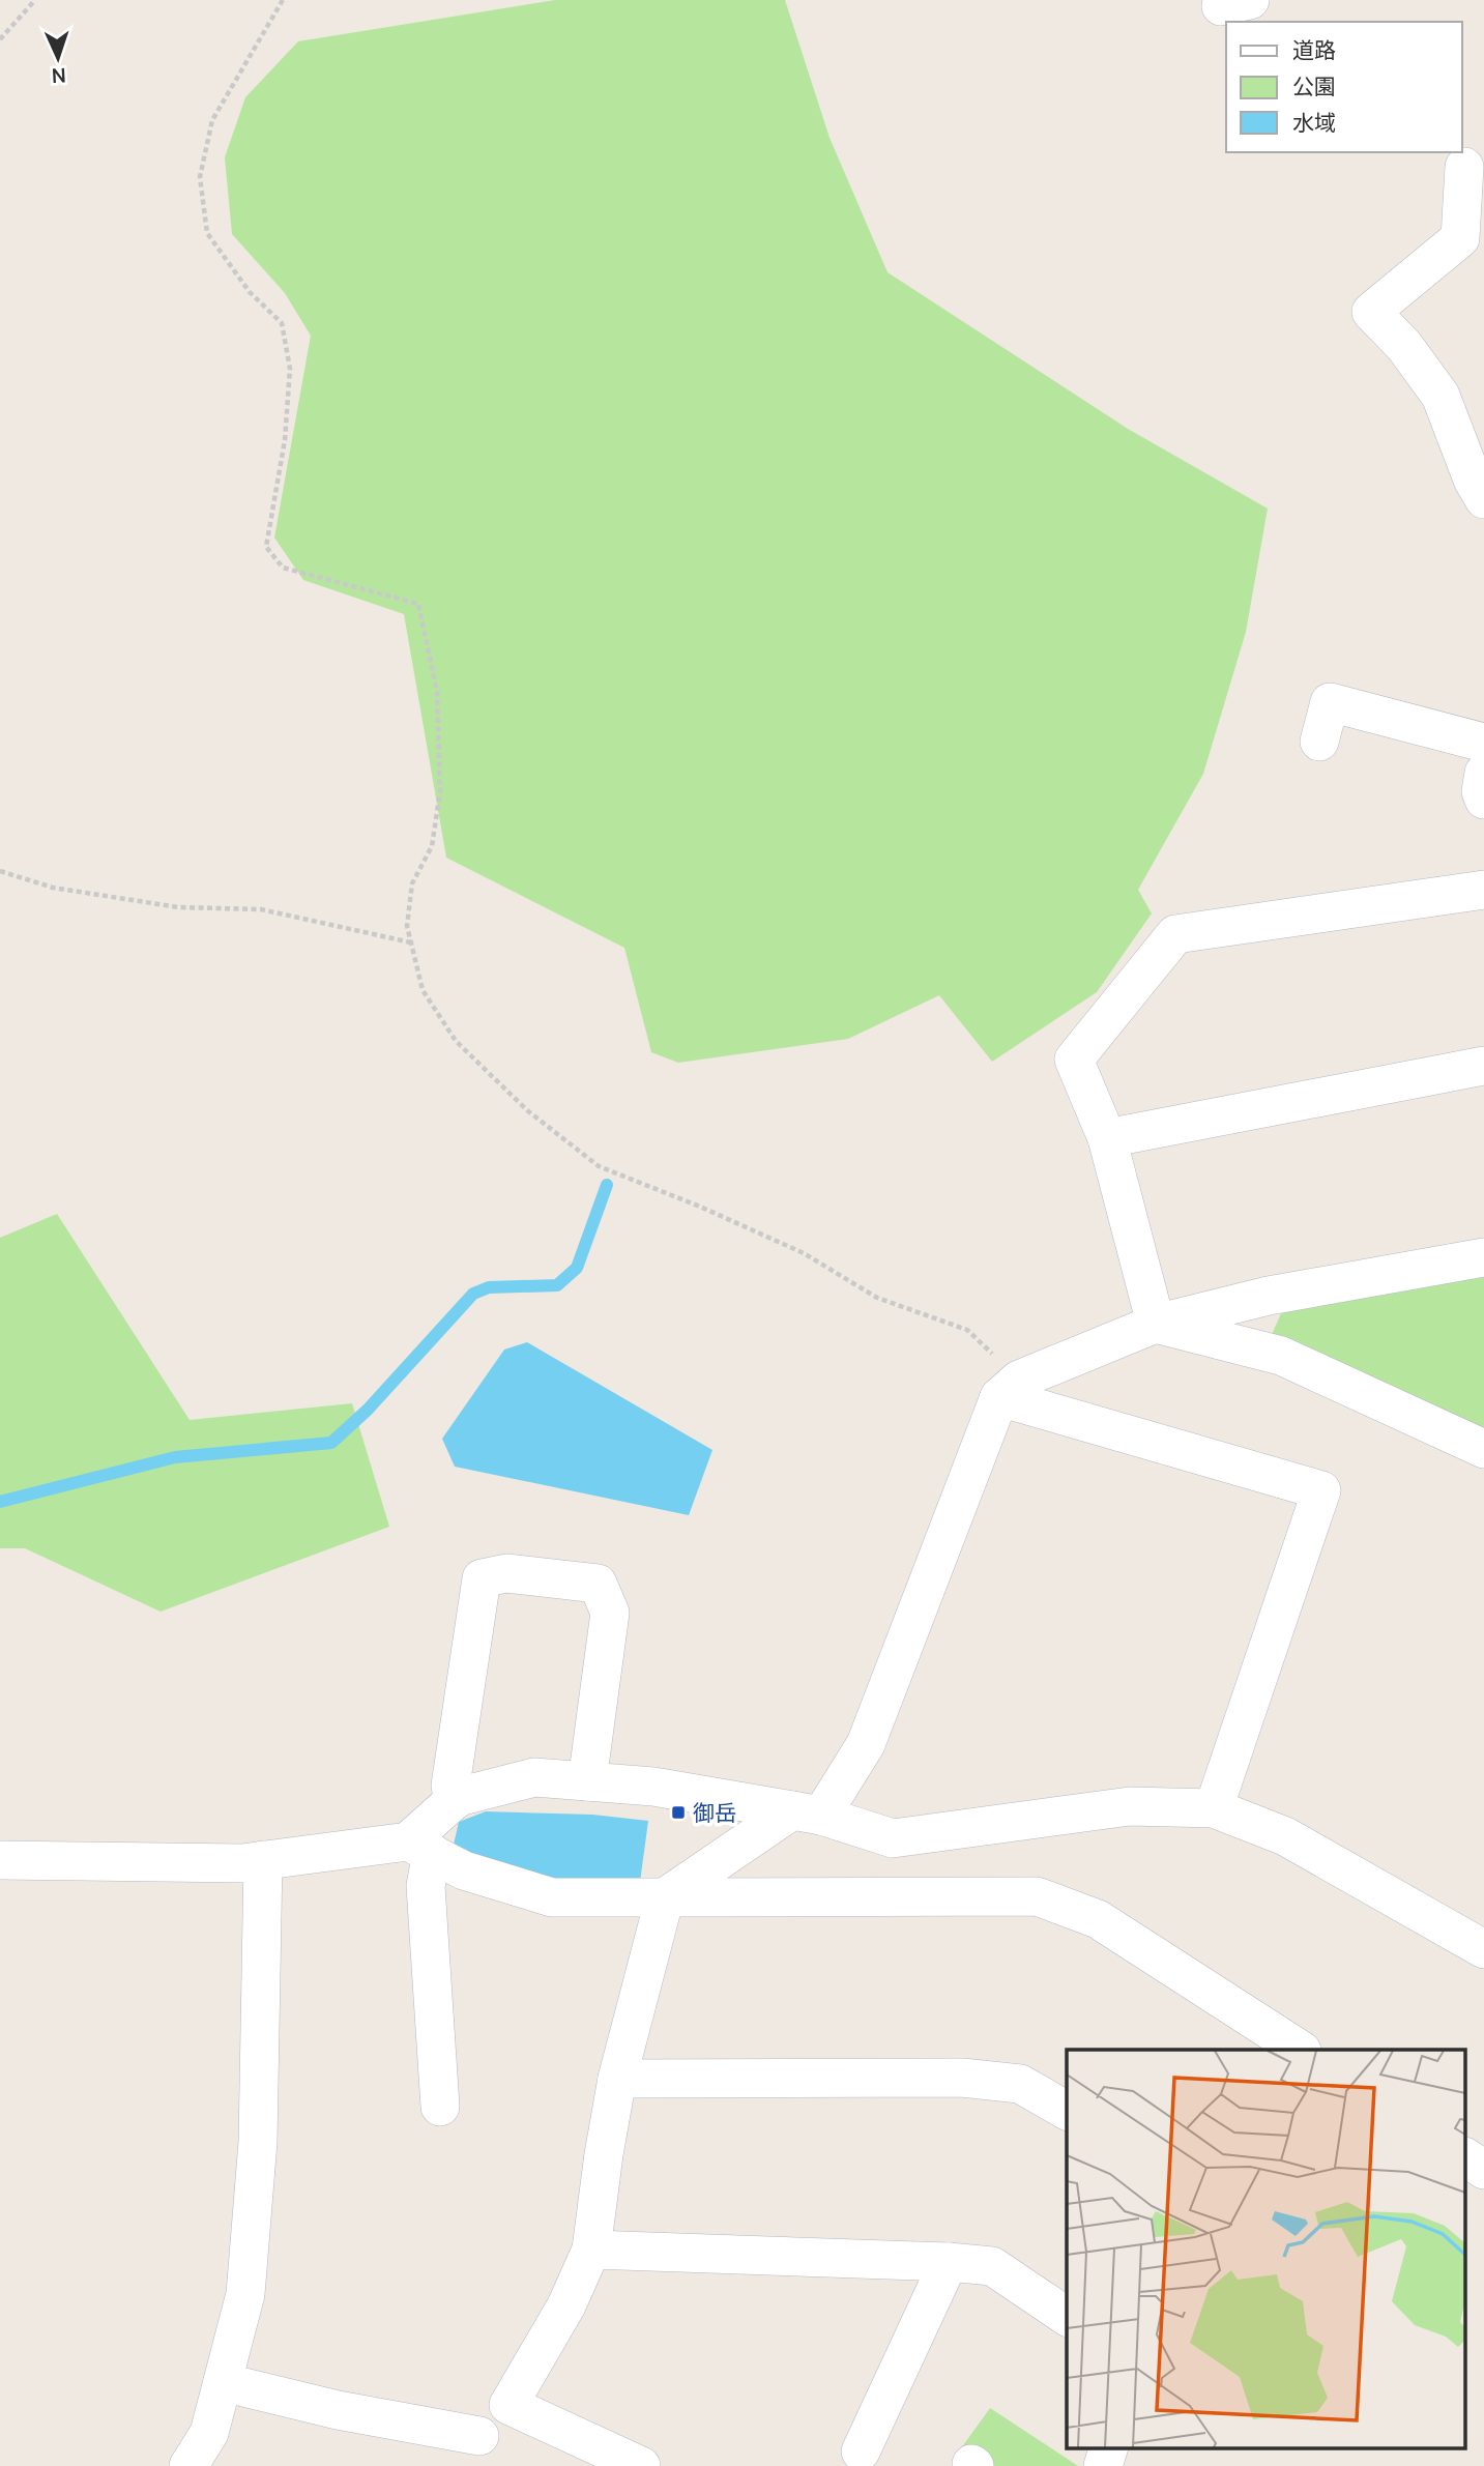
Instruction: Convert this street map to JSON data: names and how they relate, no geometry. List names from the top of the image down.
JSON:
{
  "places": {
    "transit": ["御岳"]
  },
  "legend": ["道路", "公園", "水域"],
  "north": "bottom"
}
